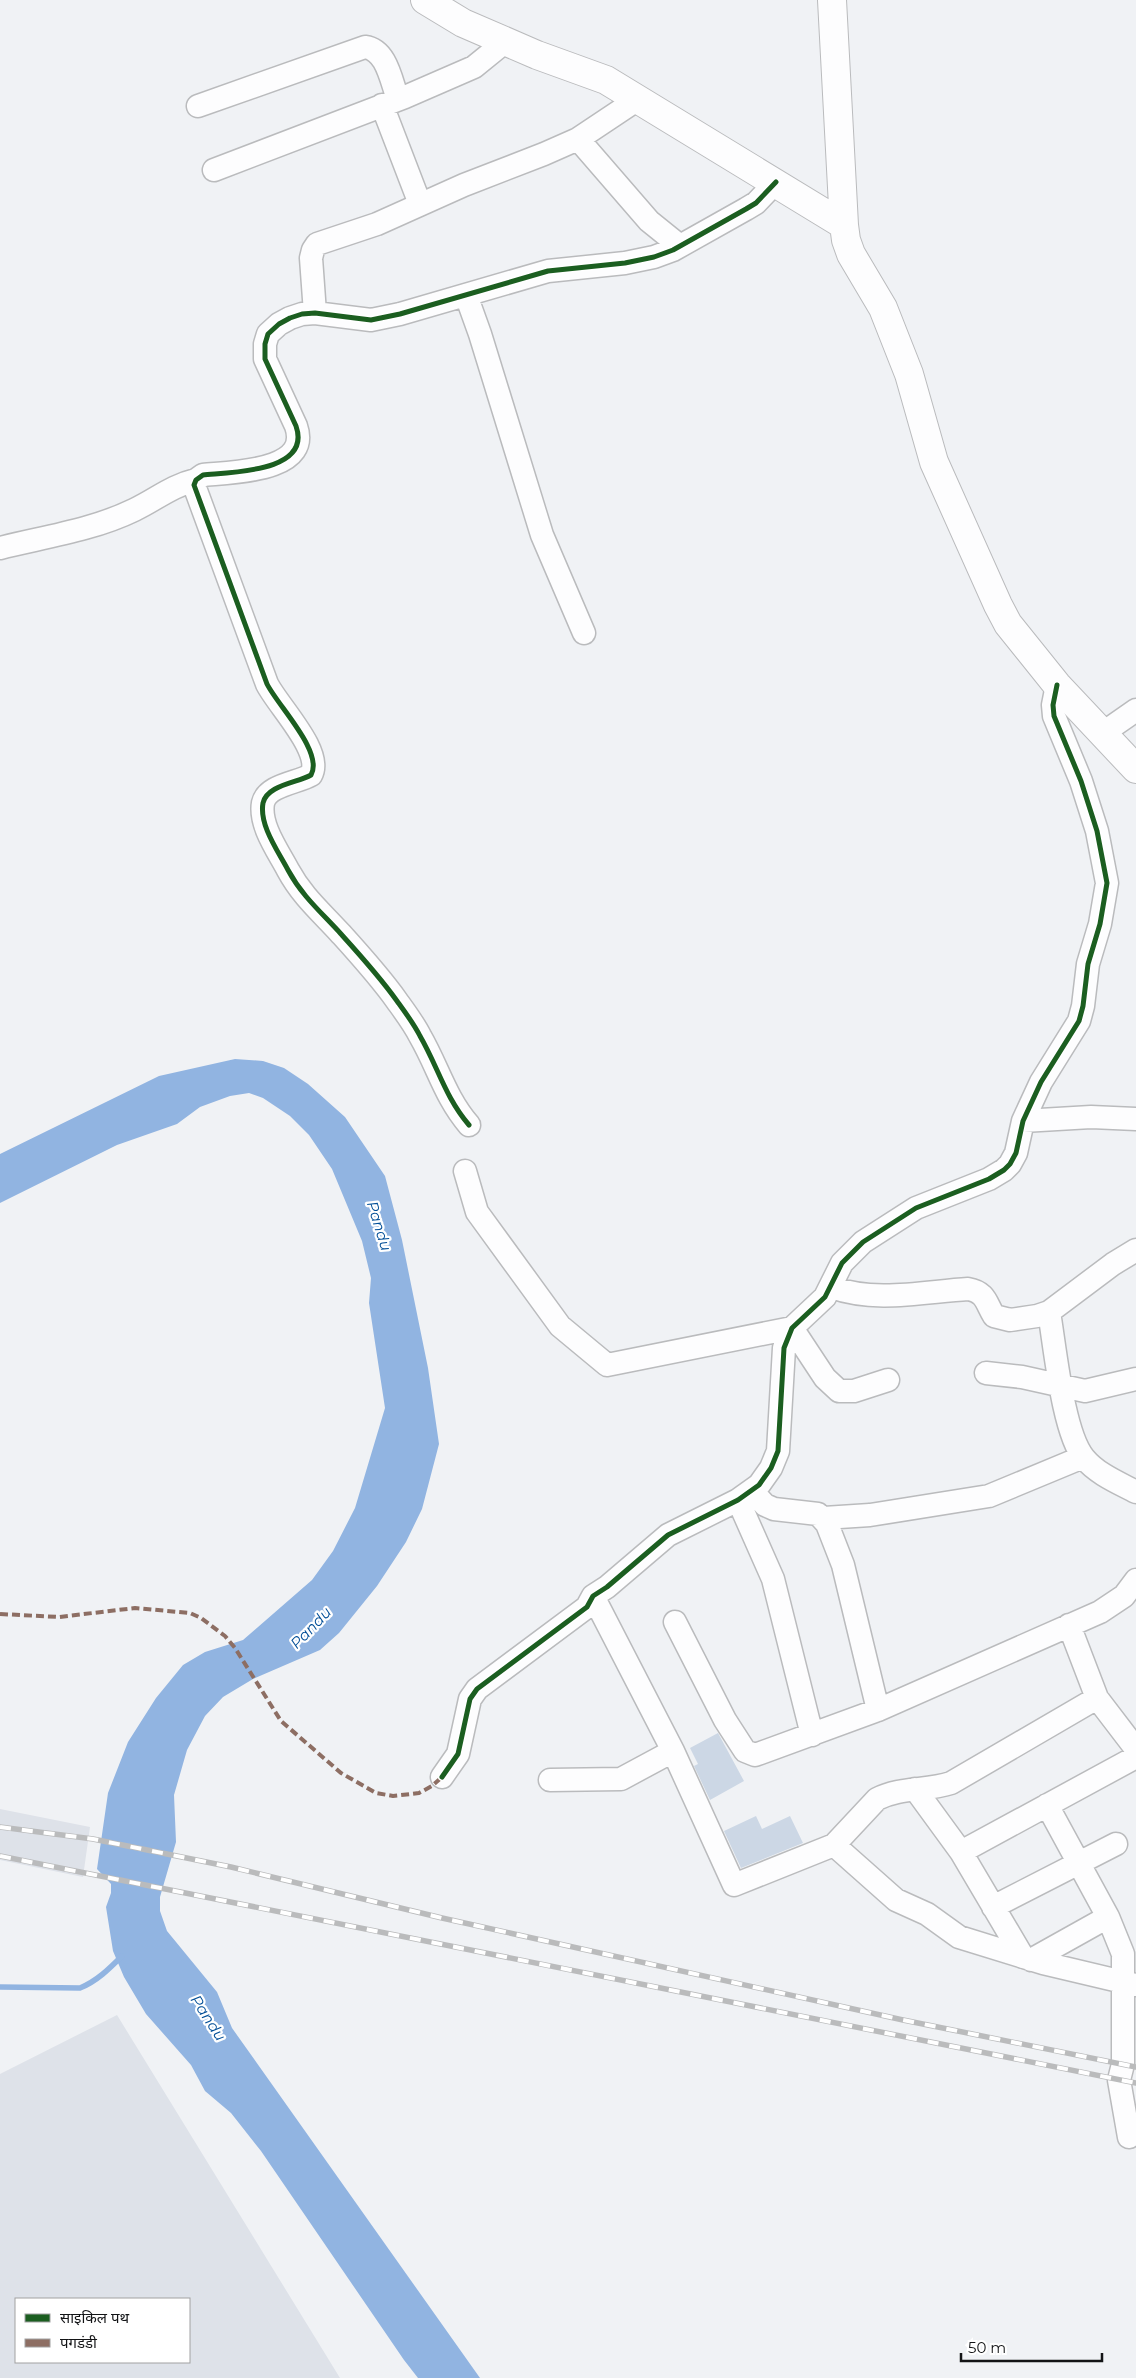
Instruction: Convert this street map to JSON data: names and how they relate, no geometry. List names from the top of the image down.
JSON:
{
  "water": ["Pandu"],
  "legend": ["साइकिल पथ", "पगडंडी"],
  "scale_bar": "50 m"
}
